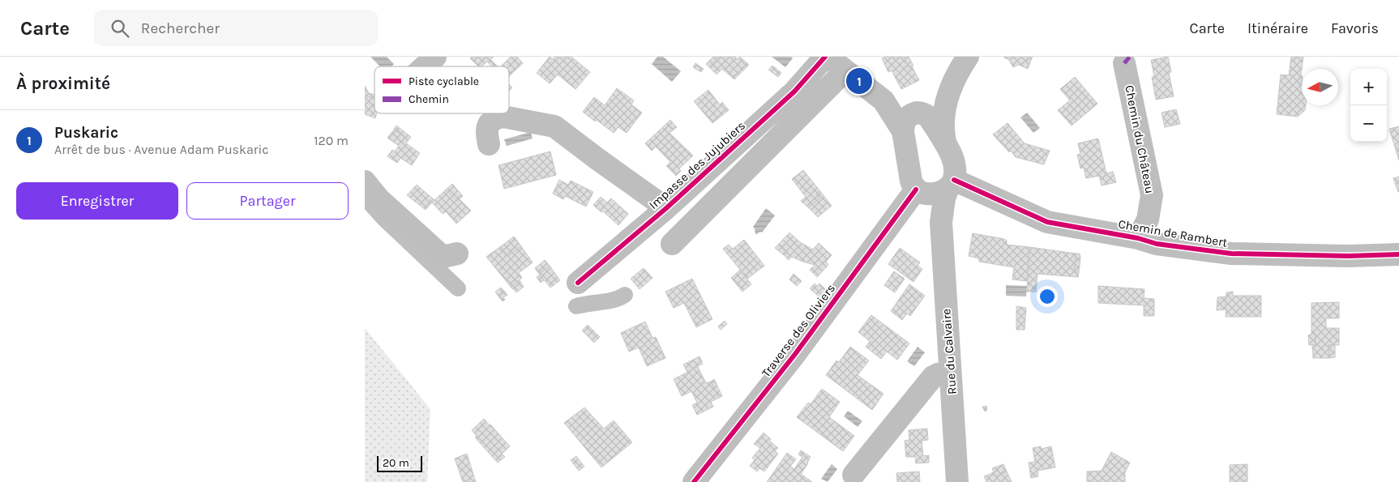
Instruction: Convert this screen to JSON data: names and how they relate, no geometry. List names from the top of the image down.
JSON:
{
  "streets": {
    "street": [
      "Chemin du Château",
      "Impasse des Jujubiers",
      "Chemin de Rambert",
      "Traverse des Oliviers",
      "Rue du Calvaire"
    ]
  },
  "crossings": [
    ["Chemin du Château", "Chemin de Rambert"],
    ["Chemin de Rambert", "Rue du Calvaire"],
    ["Traverse des Oliviers", "Rue du Calvaire"]
  ],
  "legend": ["Piste cyclable", "Chemin"],
  "scale_bar": "20 m",
  "north": "left",
  "page": {
    "header": "Carte",
    "search": "Rechercher",
    "nav": ["Carte", "Itinéraire", "Favoris"],
    "heading": "À proximité",
    "pins": "1",
    "map_buttons": ["+", "−"],
    "list": [
      {
        "mark": "1",
        "name": "Puskaric",
        "note": "Arrêt de bus · Avenue Adam Puskaric",
        "value": "120 m"
      }
    ],
    "buttons": ["Enregistrer", "Partager"],
    "scale": "20 m"
  }
}
